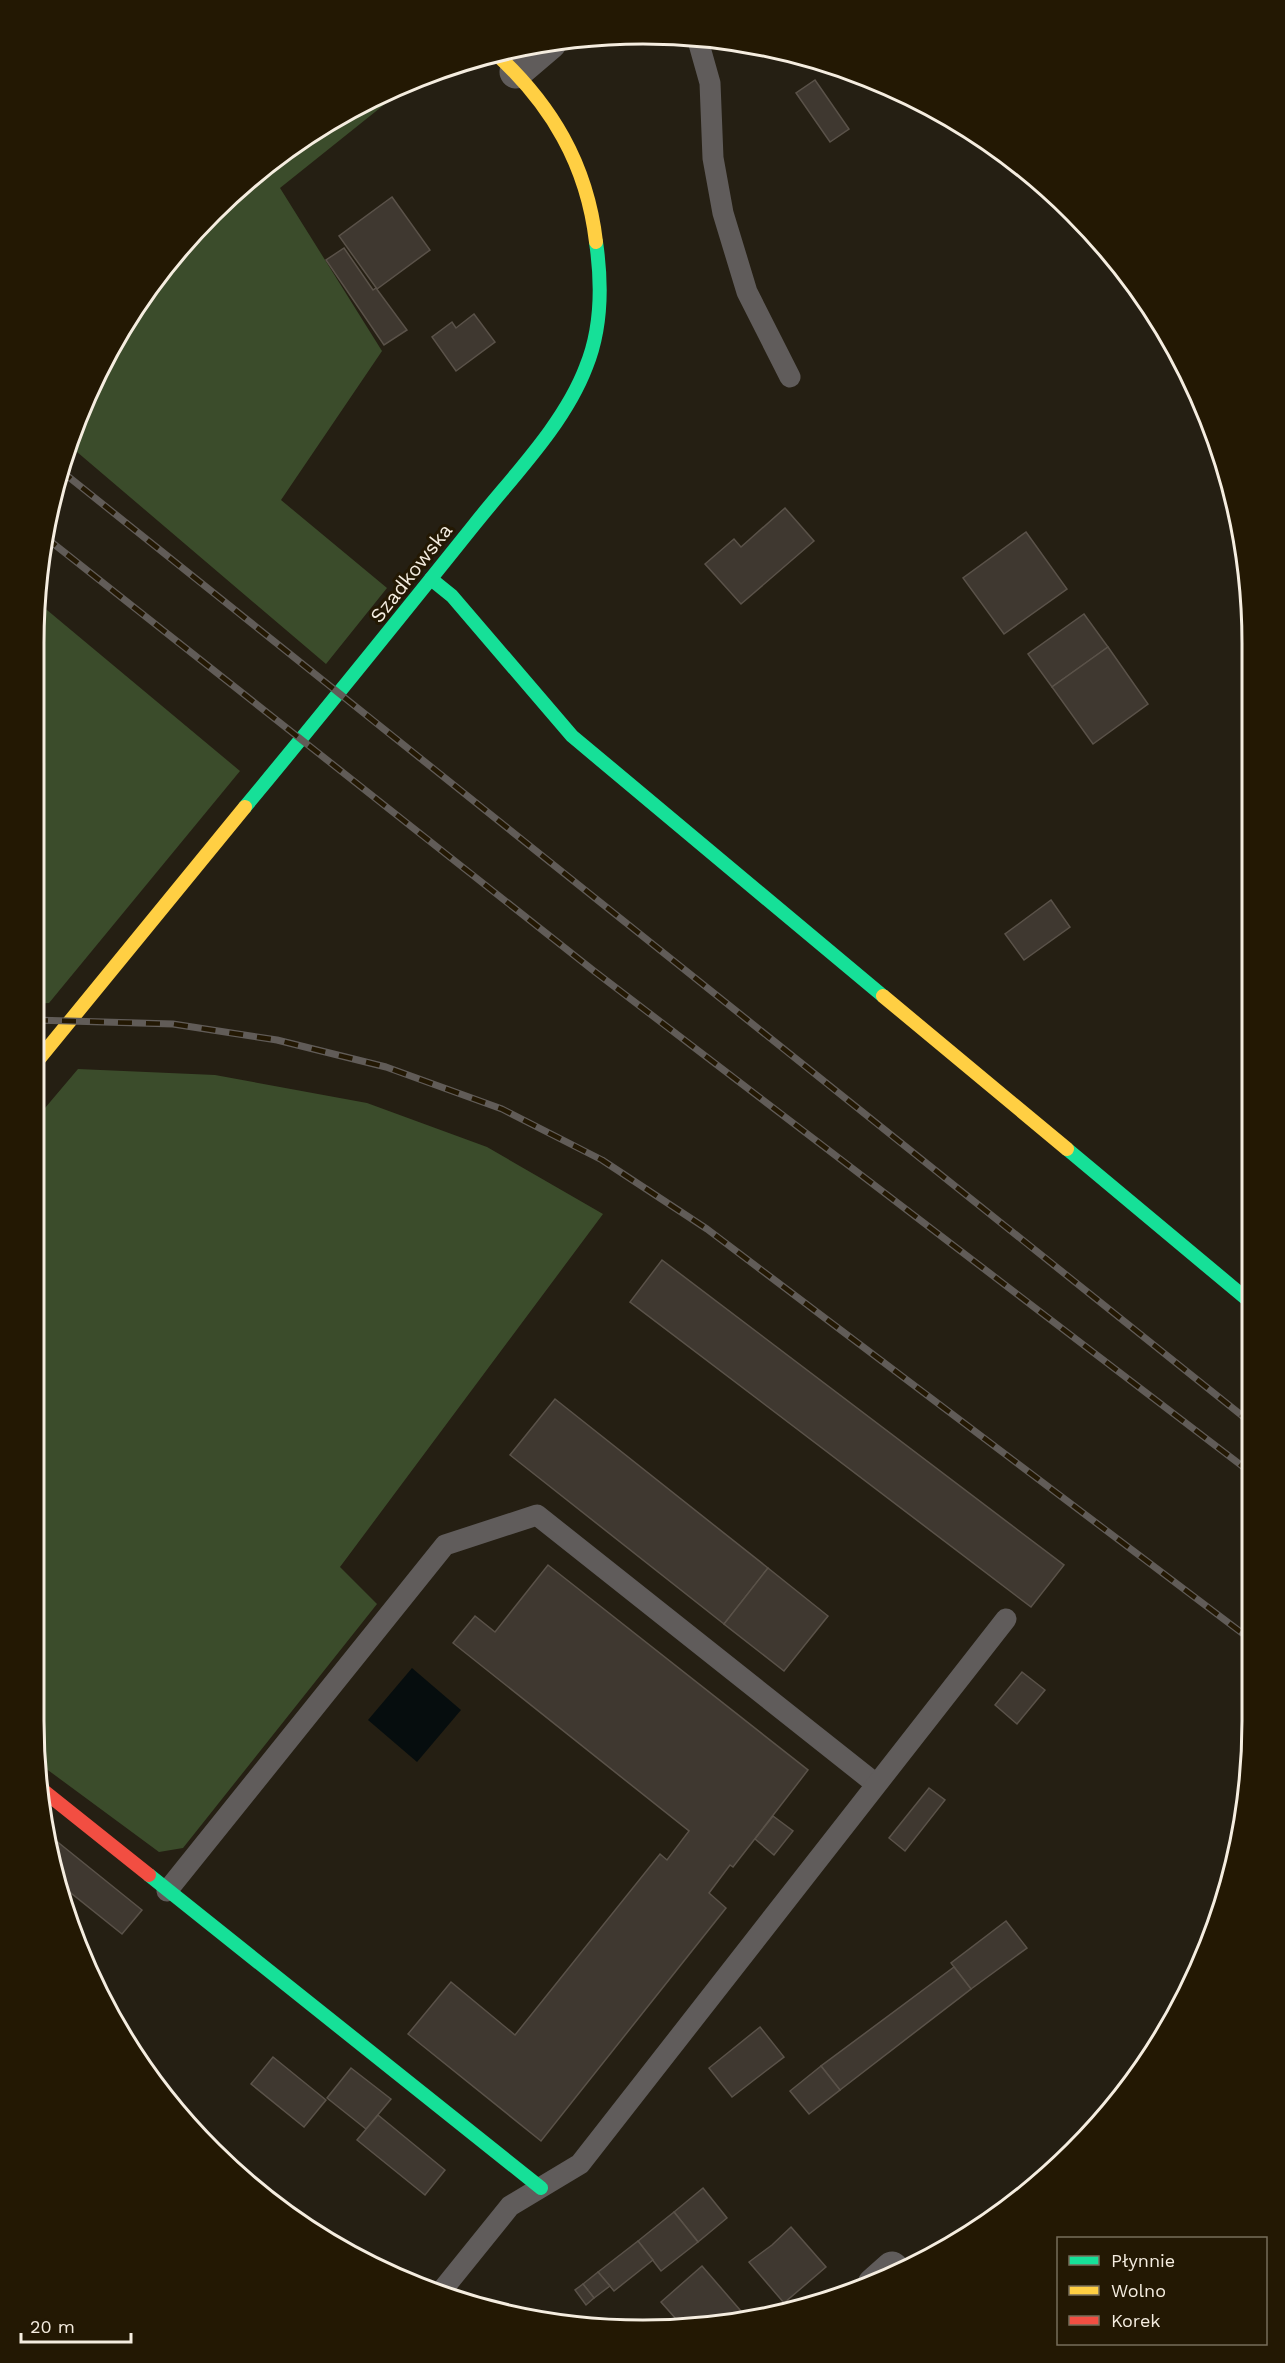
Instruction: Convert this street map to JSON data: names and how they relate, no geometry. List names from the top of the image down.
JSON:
{
  "streets": {
    "street": ["Szadkowska"]
  },
  "legend": ["Płynnie", "Wolno", "Korek"],
  "scale_bar": "20 m"
}
